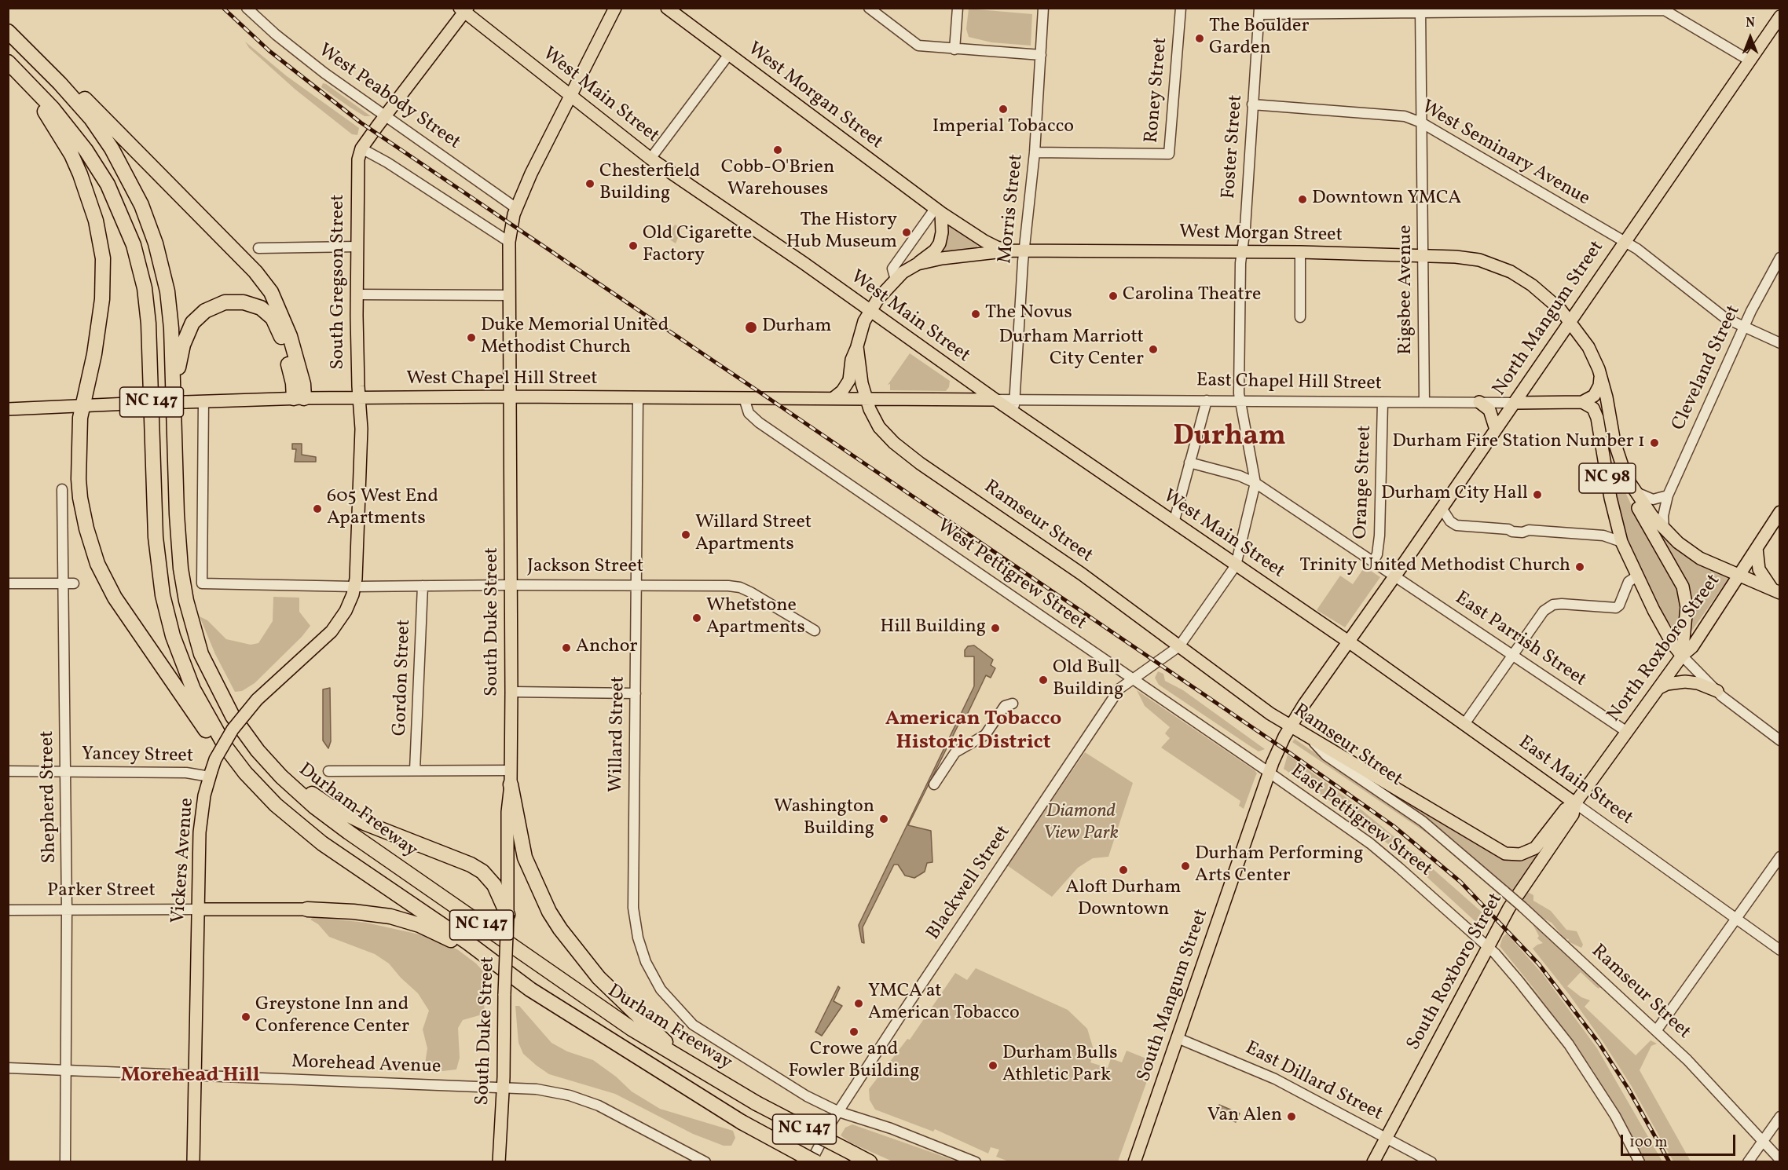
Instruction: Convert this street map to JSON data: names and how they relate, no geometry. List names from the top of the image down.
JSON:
{
  "streets": {
    "highway": ["NC 147", "Durham Freeway"],
    "main road": [
      "West Main Street",
      "West Morgan Street",
      "South Gregson Street",
      "North Mangum Street",
      "West Chapel Hill Street",
      "East Chapel Hill Street",
      "NC 98",
      "Ramseur Street",
      "South Duke Street",
      "North Roxboro Street",
      "East Main Street",
      "Vickers Avenue",
      "Parker Street",
      "South Roxboro Street",
      "South Mangum Street"
    ],
    "street": [
      "Roney Street",
      "West Peabody Street",
      "Foster Street",
      "West Seminary Avenue",
      "Morris Street",
      "Rigsbee Avenue",
      "Cleveland Street",
      "Orange Street",
      "Jackson Street",
      "West Pettigrew Street",
      "East Parrish Street",
      "Gordon Street",
      "Willard Street",
      "Yancey Street",
      "Shepherd Street",
      "East Pettigrew Street",
      "Blackwell Street",
      "Morehead Avenue",
      "East Dillard Street"
    ]
  },
  "crossings": [
    ["Roney Street", "Morris Street"],
    ["West Main Street", "Morris Street"],
    ["West Main Street", "South Gregson Street"],
    ["West Main Street", "North Mangum Street"],
    ["West Main Street", "West Chapel Hill Street"],
    ["West Main Street", "East Chapel Hill Street"],
    ["West Main Street", "South Duke Street"],
    ["West Main Street", "East Main Street"],
    ["West Main Street", "South Mangum Street"],
    ["West Morgan Street", "Foster Street"],
    ["West Morgan Street", "Morris Street"],
    ["West Morgan Street", "Rigsbee Avenue"],
    ["West Morgan Street", "North Mangum Street"],
    ["West Peabody Street", "South Gregson Street"],
    ["West Peabody Street", "South Duke Street"],
    ["Foster Street", "West Seminary Avenue"],
    ["Foster Street", "East Chapel Hill Street"],
    ["Foster Street", "East Parrish Street"],
    ["West Seminary Avenue", "Rigsbee Avenue"],
    ["West Seminary Avenue", "North Mangum Street"],
    ["West Seminary Avenue", "Cleveland Street"],
    ["Morris Street", "East Chapel Hill Street"],
    ["South Gregson Street", "West Chapel Hill Street"],
    ["South Gregson Street", "Jackson Street"],
    ["South Gregson Street", "Vickers Avenue"],
    ["Rigsbee Avenue", "East Chapel Hill Street"],
    ["North Mangum Street", "East Chapel Hill Street"],
    ["North Mangum Street", "East Parrish Street"],
    ["North Mangum Street", "East Main Street"],
    ["North Mangum Street", "South Mangum Street"],
    ["West Chapel Hill Street", "East Chapel Hill Street"],
    ["West Chapel Hill Street", "Ramseur Street"],
    ["West Chapel Hill Street", "Jackson Street"],
    ["West Chapel Hill Street", "West Pettigrew Street"],
    ["West Chapel Hill Street", "South Duke Street"],
    ["West Chapel Hill Street", "Willard Street"],
    ["East Chapel Hill Street", "NC 98"],
    ["East Chapel Hill Street", "Orange Street"],
    ["NC 98", "North Roxboro Street"],
    ["Orange Street", "East Parrish Street"],
    ["Ramseur Street", "Blackwell Street"],
    ["Ramseur Street", "South Mangum Street"],
    ["Jackson Street", "South Duke Street"],
    ["Jackson Street", "Gordon Street"],
    ["Jackson Street", "Willard Street"],
    ["Jackson Street", "Vickers Avenue"],
    ["West Pettigrew Street", "East Pettigrew Street"],
    ["West Pettigrew Street", "Blackwell Street"],
    ["West Pettigrew Street", "South Mangum Street"],
    ["South Duke Street", "Morehead Avenue"],
    ["East Parrish Street", "North Roxboro Street"],
    ["North Roxboro Street", "East Main Street"],
    ["North Roxboro Street", "South Roxboro Street"],
    ["Willard Street", "Blackwell Street"],
    ["Yancey Street", "Shepherd Street"],
    ["Yancey Street", "Vickers Avenue"],
    ["East Main Street", "South Roxboro Street"],
    ["East Main Street", "South Mangum Street"],
    ["Shepherd Street", "Parker Street"],
    ["Shepherd Street", "Morehead Avenue"],
    ["East Pettigrew Street", "South Roxboro Street"],
    ["East Pettigrew Street", "South Mangum Street"],
    ["Vickers Avenue", "Parker Street"],
    ["Vickers Avenue", "Morehead Avenue"],
    ["South Roxboro Street", "East Dillard Street"],
    ["South Mangum Street", "East Dillard Street"]
  ],
  "districts": ["Durham", "American Tobacco Historic District", "Morehead Hill"],
  "parks": ["Diamond View Park"],
  "places": [
    "The Boulder Garden",
    "Imperial Tobacco",
    "Cobb-O'Brien Warehouses",
    "Chesterfield Building",
    "Downtown YMCA",
    "The History Hub Museum",
    "Old Cigarette Factory",
    "Carolina Theatre",
    "The Novus",
    "Durham",
    "Duke Memorial United Methodist Church",
    "Durham Marriott City Center",
    "Durham Fire Station Number 1",
    "Durham City Hall",
    "605 West End Apartments",
    "Willard Street Apartments",
    "Trinity United Methodist Church",
    "Whetstone Apartments",
    "Hill Building",
    "Anchor",
    "Old Bull Building",
    "Washington Building",
    "Durham Performing Arts Center",
    "Aloft Durham Downtown",
    "YMCA at American Tobacco",
    "Greystone Inn and Conference Center",
    "Crowe and Fowler Building",
    "Durham Bulls Athletic Park",
    "Van Alen"
  ],
  "scale_bar": "100 m",
  "north": "top"
}
